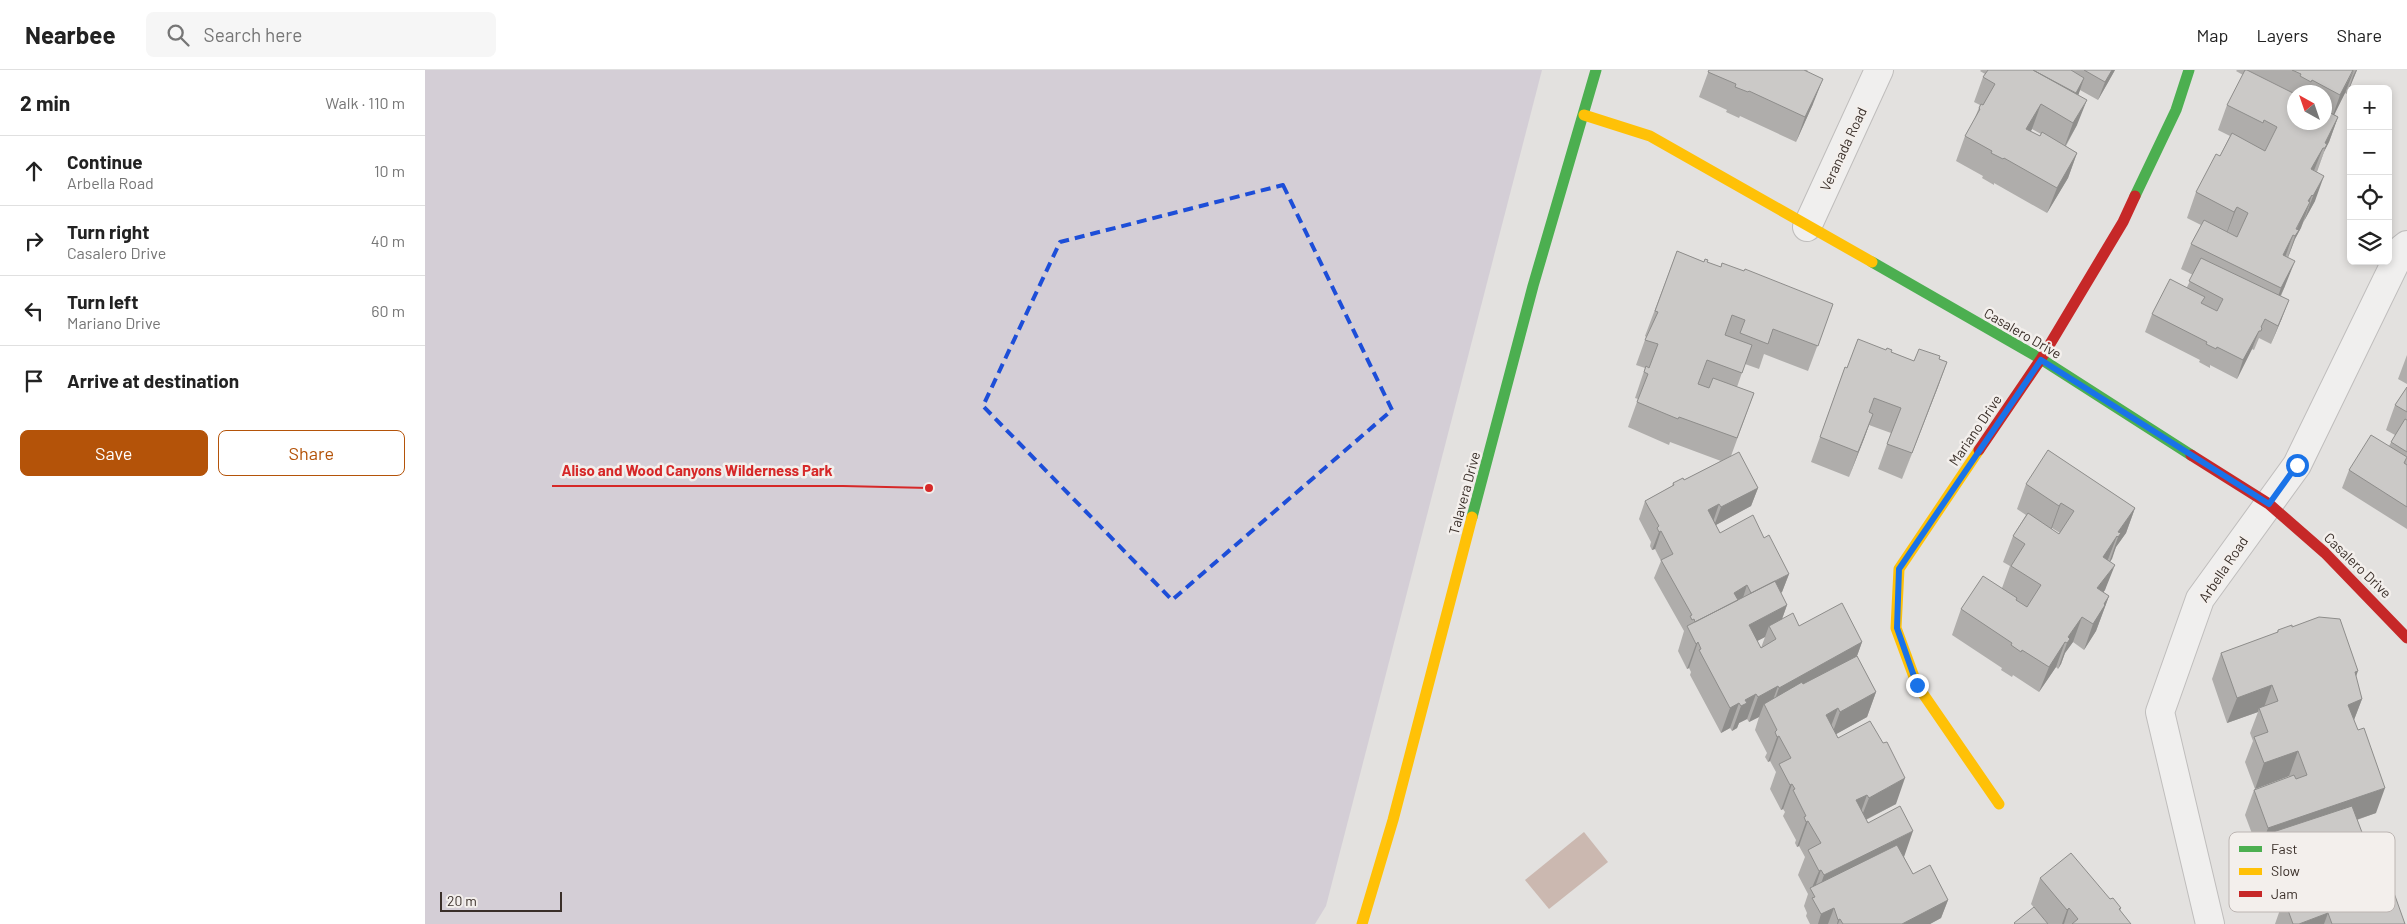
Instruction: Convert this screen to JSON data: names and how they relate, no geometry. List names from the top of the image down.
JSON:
{
  "streets": {
    "street": [
      "Veranada Road",
      "Casalero Drive",
      "Mariano Drive",
      "Talavera Drive",
      "Arbella Road"
    ]
  },
  "crossings": [
    ["Veranada Road", "Casalero Drive"],
    ["Casalero Drive", "Mariano Drive"],
    ["Casalero Drive", "Talavera Drive"],
    ["Casalero Drive", "Arbella Road"]
  ],
  "places": ["Aliso and Wood Canyons Wilderness Park"],
  "legend": ["Fast", "Slow", "Jam"],
  "scale_bar": "20 m",
  "north": "top left",
  "page": {
    "header": "Nearbee",
    "search": "Search here",
    "nav": ["Map", "Layers", "Share"],
    "heading": ["2 min", "Walk · 110 m"],
    "map_buttons": ["+", "−"],
    "list": [
      ["Continue", "Arbella Road", "10 m"],
      ["Turn right", "Casalero Drive", "40 m"],
      ["Turn left", "Mariano Drive", "60 m"],
      "Arrive at destination"
    ],
    "buttons": ["Save", "Share"],
    "scale": "20 m"
  }
}
